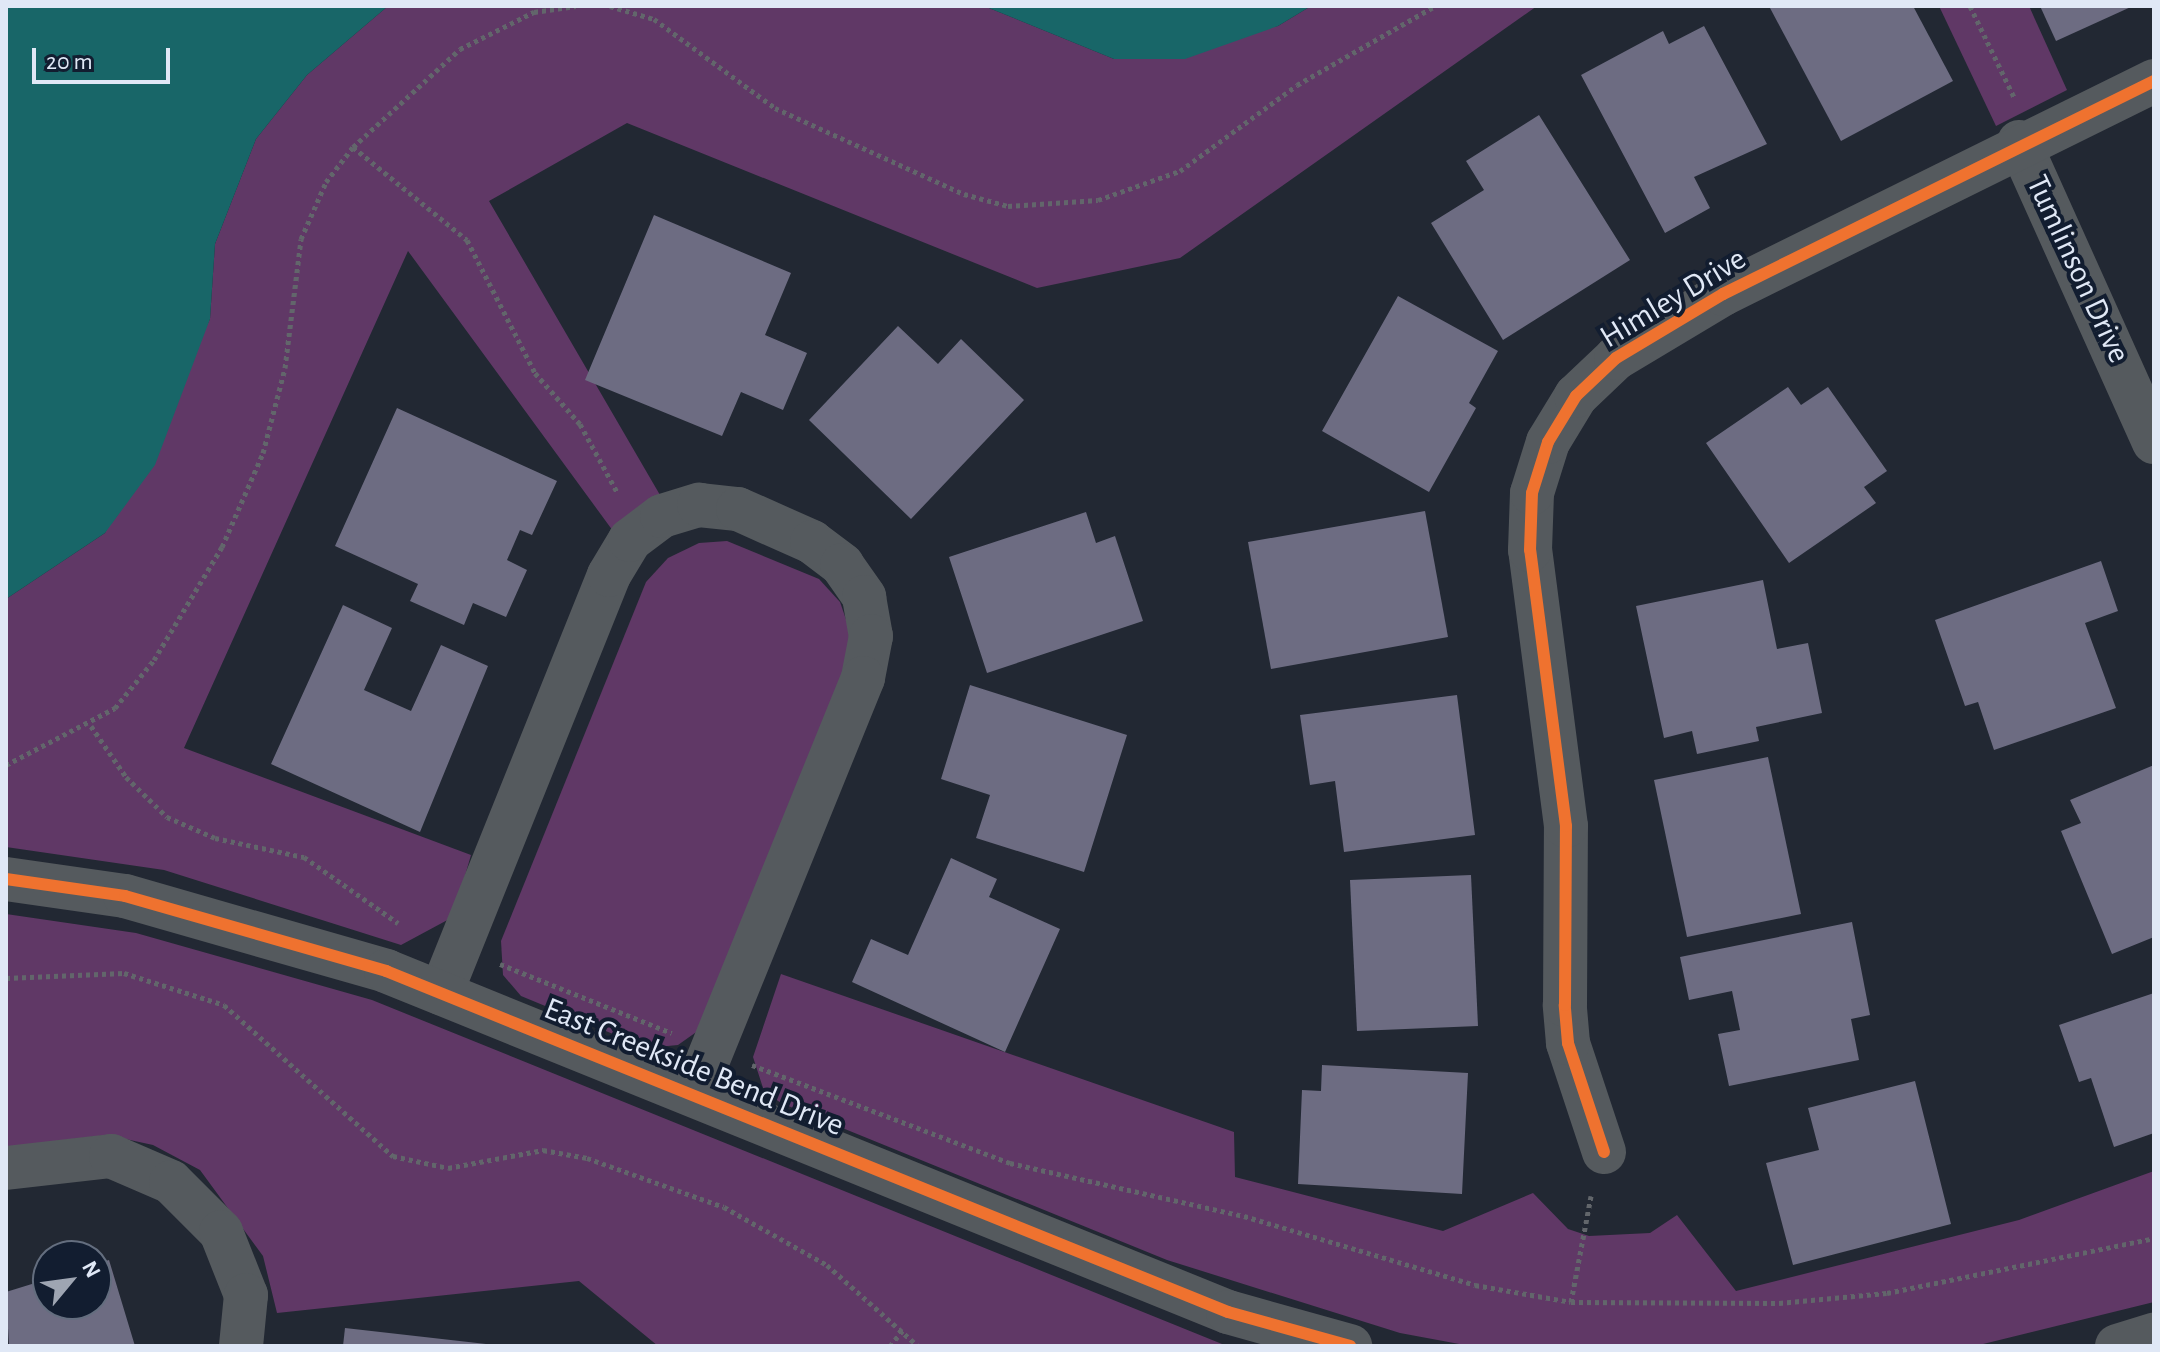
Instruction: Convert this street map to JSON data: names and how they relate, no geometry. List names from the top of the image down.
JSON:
{
  "streets": {
    "street": ["Tumlinson Drive", "Himley Drive", "East Creekside Bend Drive"]
  },
  "crossings": [
    ["Tumlinson Drive", "Himley Drive"]
  ],
  "scale_bar": "20 m",
  "north": "top right"
}
